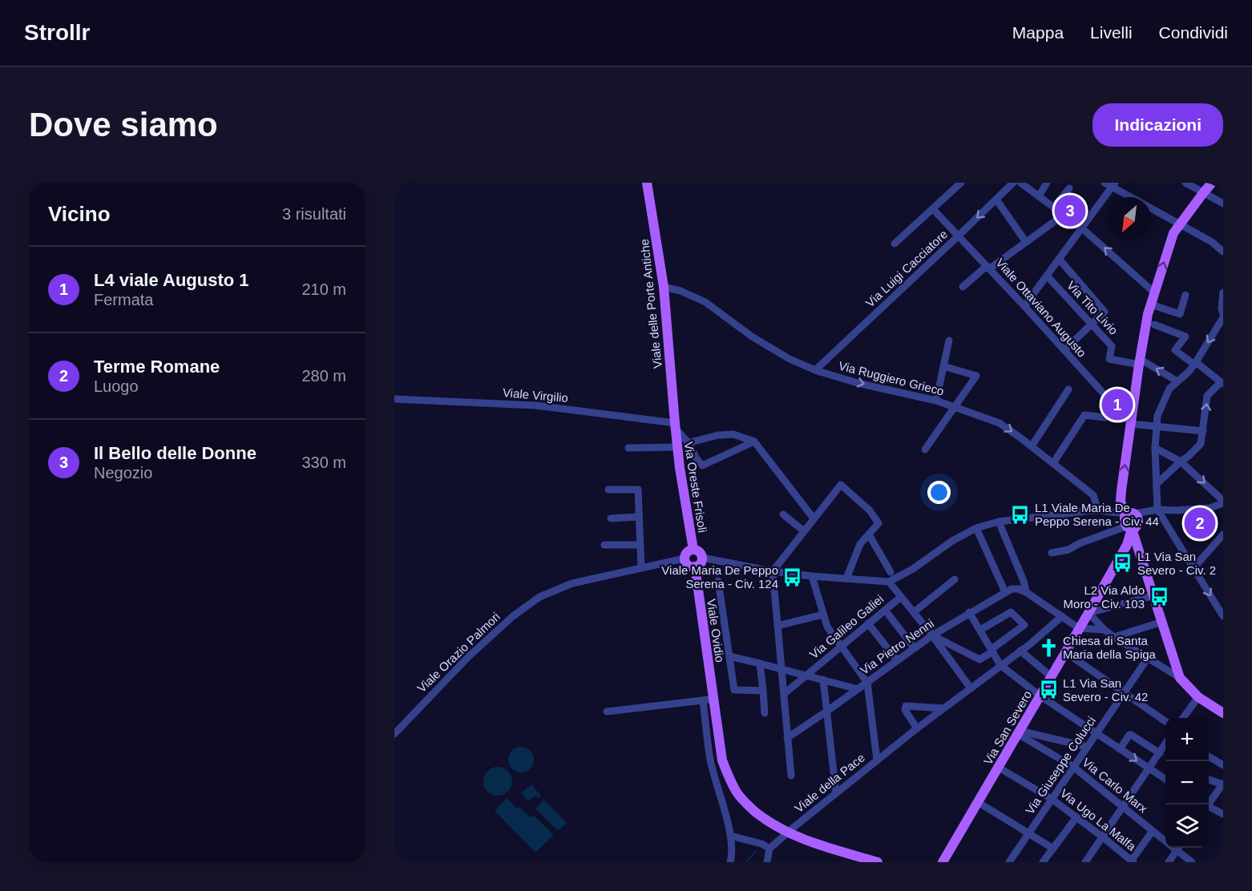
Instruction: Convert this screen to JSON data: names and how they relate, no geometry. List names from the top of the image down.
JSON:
{
  "streets": {
    "main road": [
      "Viale delle Porte Antiche",
      "Via Oreste Frisoli",
      "Viale Ovidio",
      "Via San Severo"
    ],
    "street": [
      "Via Luigi Cacciatore",
      "Viale Ottaviano Augusto",
      "Via Tito Livio",
      "Via Ruggiero Grieco",
      "Viale Virgilio",
      "Via Galileo Galiei",
      "Via Pietro Nenni",
      "Viale Orazio Palmori",
      "Via Giuseppe Colucci",
      "Viale della Pace",
      "Via Carlo Marx",
      "Via Ugo La Malfa"
    ]
  },
  "crossings": [
    ["Via Luigi Cacciatore", "Viale Ottaviano Augusto"],
    ["Via Luigi Cacciatore", "Via Ruggiero Grieco"],
    ["Viale delle Porte Antiche", "Via Ruggiero Grieco"],
    ["Viale delle Porte Antiche", "Viale Virgilio"],
    ["Viale delle Porte Antiche", "Via Oreste Frisoli"],
    ["Viale Virgilio", "Via Oreste Frisoli"],
    ["Via Oreste Frisoli", "Viale Ovidio"],
    ["Via Oreste Frisoli", "Viale Orazio Palmori"],
    ["Viale Ovidio", "Viale Orazio Palmori"],
    ["Via San Severo", "Via Carlo Marx"],
    ["Via San Severo", "Via Ugo La Malfa"],
    ["Via Giuseppe Colucci", "Via Carlo Marx"],
    ["Via Giuseppe Colucci", "Via Ugo La Malfa"]
  ],
  "one_way": ["Via Ruggiero Grieco"],
  "places": {
    "bus stop": [
      "L1 Viale Maria De Peppo Serena - Civ. 44",
      "L1 Via San Severo - Civ. 2",
      "Viale Maria De Peppo Serena - Civ. 124",
      "L2 Via Aldo Moro - Civ. 103",
      "L1 Via San Severo - Civ. 42"
    ],
    "church": ["Chiesa di Santa Maria della Spiga"]
  },
  "north": "bottom left",
  "page": {
    "header": "Strollr",
    "nav": ["Mappa", "Livelli", "Condividi"],
    "buttons": "Indicazioni",
    "title": "Dove siamo",
    "heading": ["Vicino", "3 risultati"],
    "pins": ["3", "1", "2"],
    "list": [
      {
        "mark": "1",
        "name": "L4 viale Augusto 1",
        "note": "Fermata",
        "value": "210 m"
      },
      {
        "mark": "2",
        "name": "Terme Romane",
        "note": "Luogo",
        "value": "280 m"
      },
      {
        "mark": "3",
        "name": "Il Bello delle Donne",
        "note": "Negozio",
        "value": "330 m"
      }
    ],
    "map_buttons": ["+", "−"]
  }
}
